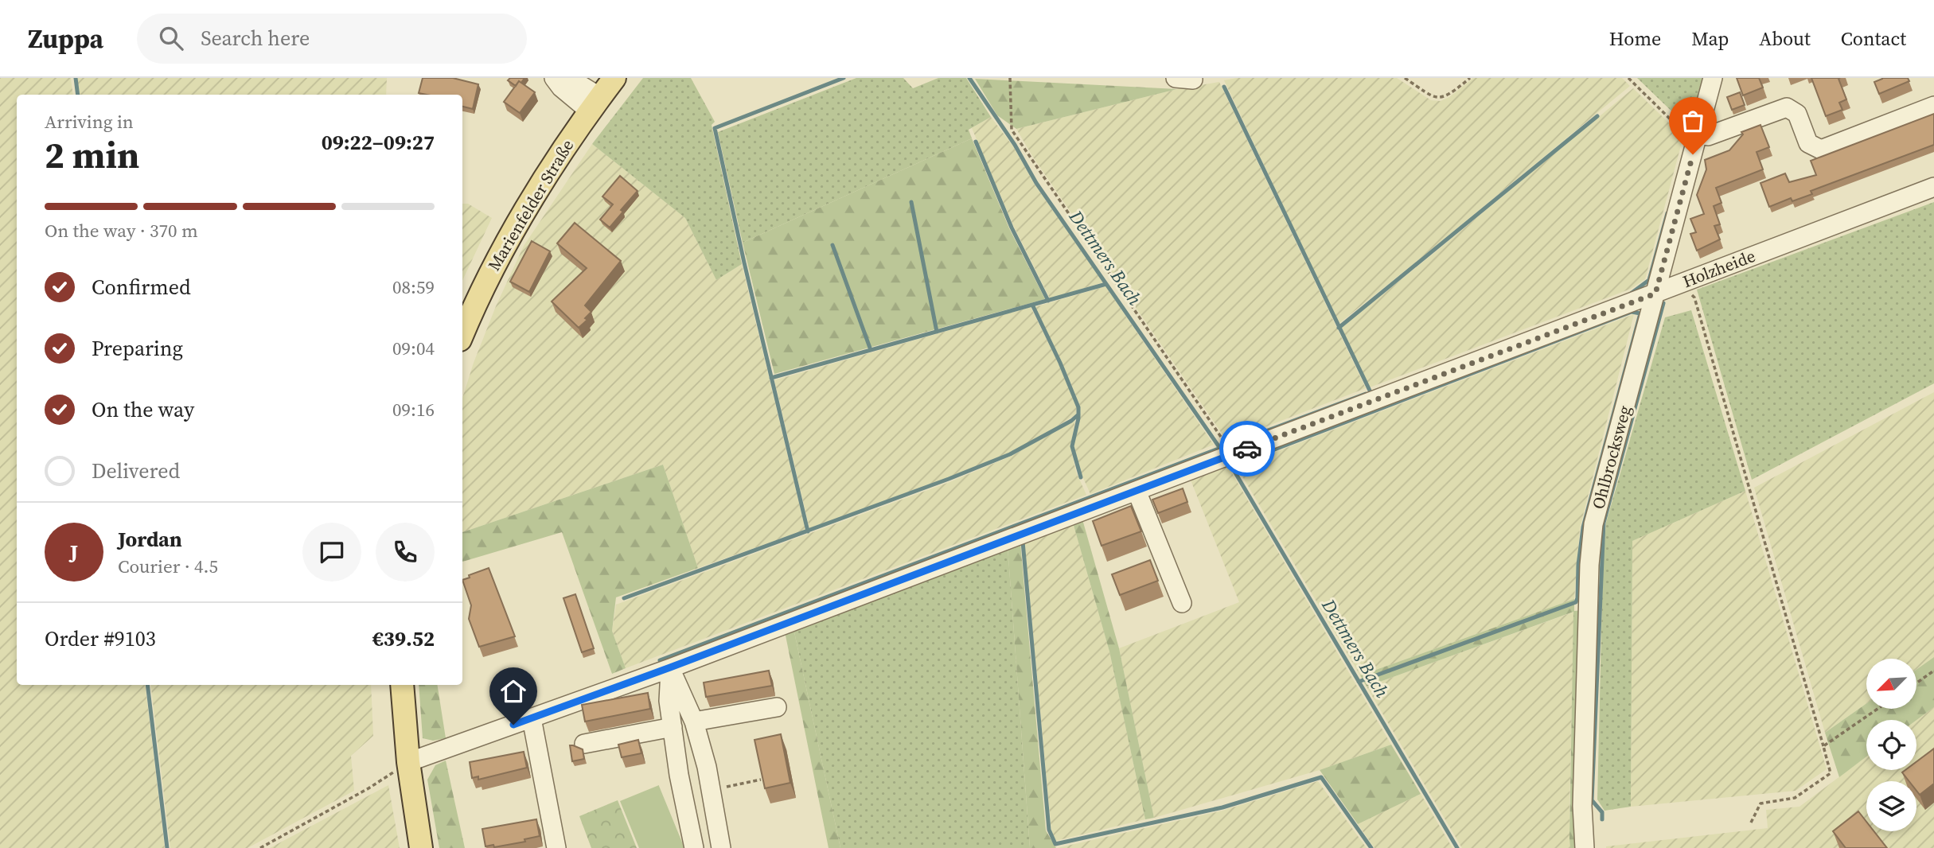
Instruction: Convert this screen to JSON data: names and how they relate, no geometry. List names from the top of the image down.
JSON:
{
  "streets": {
    "main road": ["Marienfelder Straße"],
    "street": ["Holzheide", "Ohlbrocksweg"]
  },
  "crossings": [
    ["Holzheide", "Ohlbrocksweg"]
  ],
  "water": ["Dettmers Bach"],
  "north": "bottom left",
  "page": {
    "header": "Zuppa",
    "search": "Search here",
    "nav": [
      "Home",
      "Map",
      "About",
      "Contact"
    ],
    "heading": ["2 min", "Arriving in", "09:22–09:27"],
    "panel": [
      "Jordan",
      "Courier · 4.5",
      "Order #9103",
      "€39.52"
    ],
    "bar": "On the way · 370 m",
    "list": [
      ["Confirmed", "08:59"],
      ["Preparing", "09:04"],
      ["On the way", "09:16"],
      "Delivered"
    ],
    "round": "J"
  }
}
